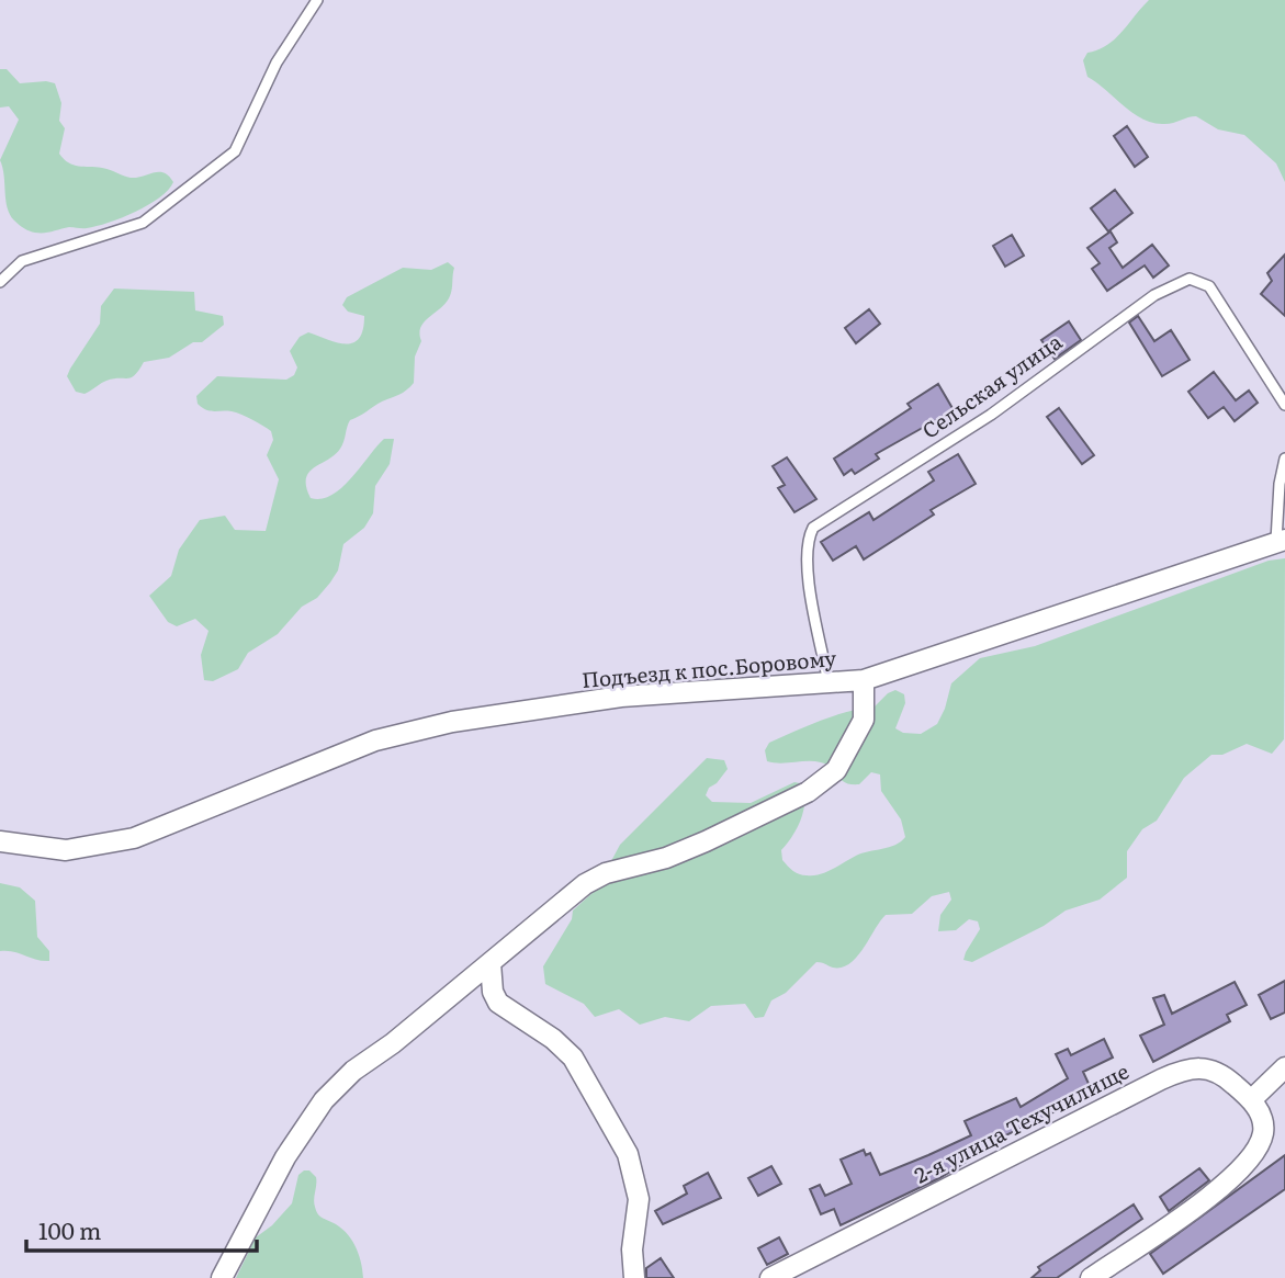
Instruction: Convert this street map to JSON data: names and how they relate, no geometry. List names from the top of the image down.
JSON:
{
  "streets": {
    "street": ["Подъезд к пос.Боровому", "2-я улица Техучилище"],
    "lane": ["Сельская улица"]
  },
  "crossings": [
    ["Сельская улица", "Подъезд к пос.Боровому"]
  ],
  "scale_bar": "100 m"
}
